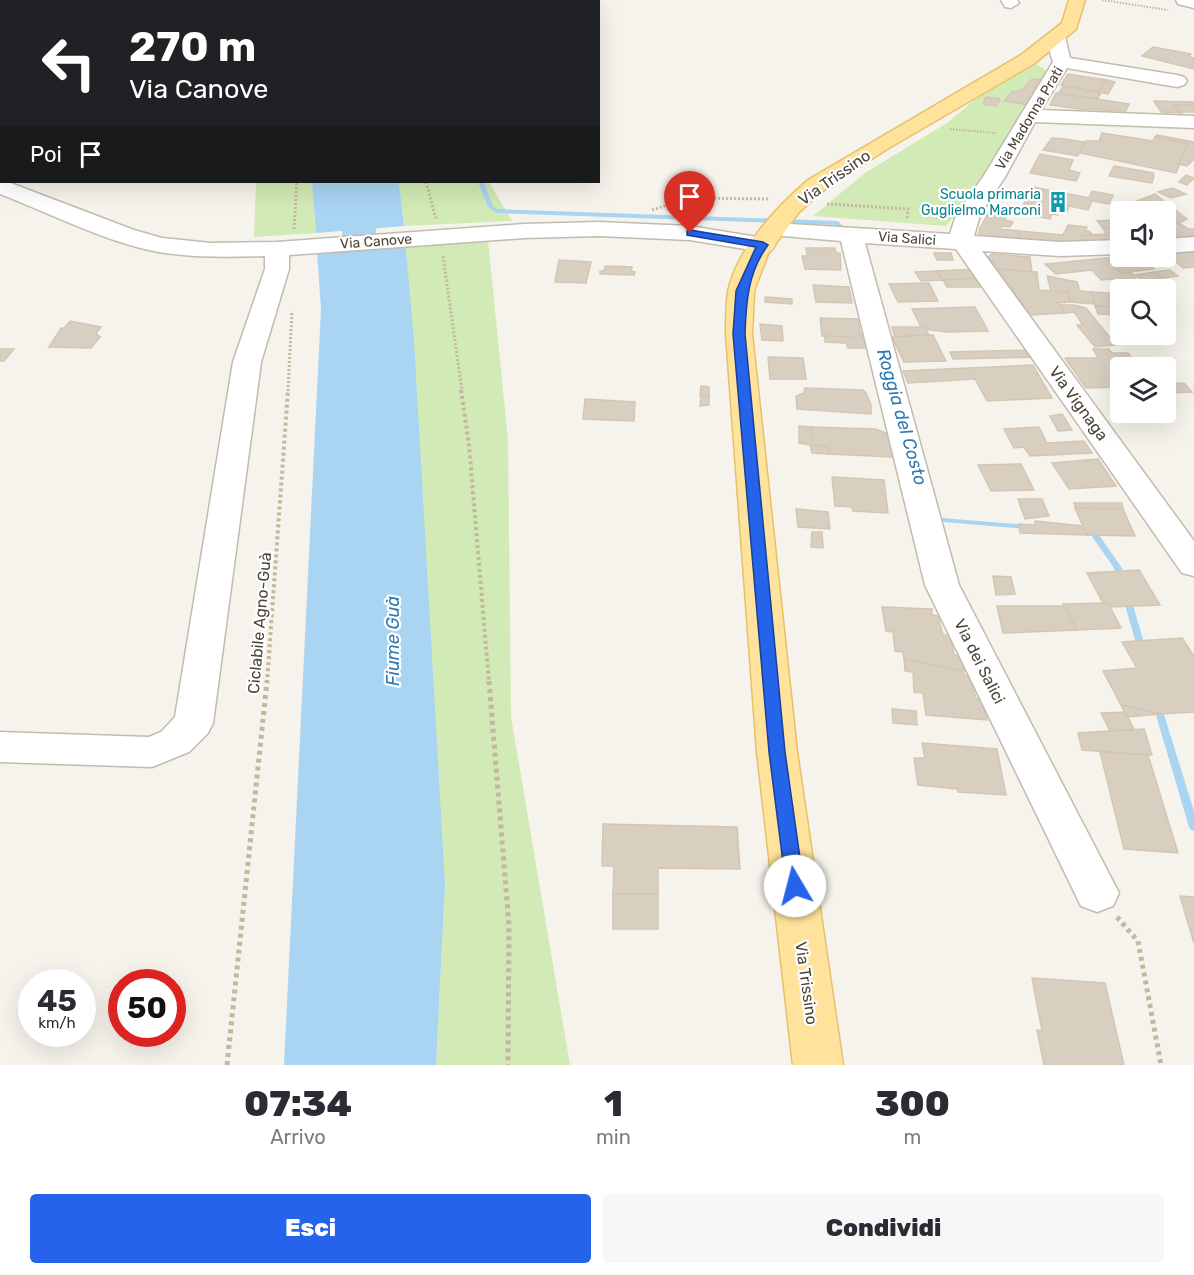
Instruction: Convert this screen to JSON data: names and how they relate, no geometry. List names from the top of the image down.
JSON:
{
  "streets": {
    "main road": ["Via Trissino"],
    "street": [
      "Via Madonna Prati",
      "Via Salici",
      "Via Canove",
      "Via Vignaga",
      "Via dei Salici"
    ],
    "path": ["Ciclabile Agno-Guà"]
  },
  "crossings": [
    ["Via Madonna Prati", "Via Trissino"],
    ["Via Madonna Prati", "Via Salici"],
    ["Via Madonna Prati", "Via Vignaga"],
    ["Via Trissino", "Via Canove"],
    ["Via Salici", "Via Vignaga"],
    ["Via Salici", "Via dei Salici"]
  ],
  "water": ["Roggia del Costo", "Fiume Guà"],
  "places": {
    "building": ["Scuola primaria Guglielmo Marconi"]
  },
  "page": {
    "turn": ["270 m", "Via Canove"],
    "then": "Poi",
    "speed": "45 km/h",
    "limit": "50",
    "eta": [
      "07:34",
      "Arrivo",
      "1",
      "min",
      "300",
      "m"
    ],
    "buttons": ["Esci", "Condividi"]
  }
}
